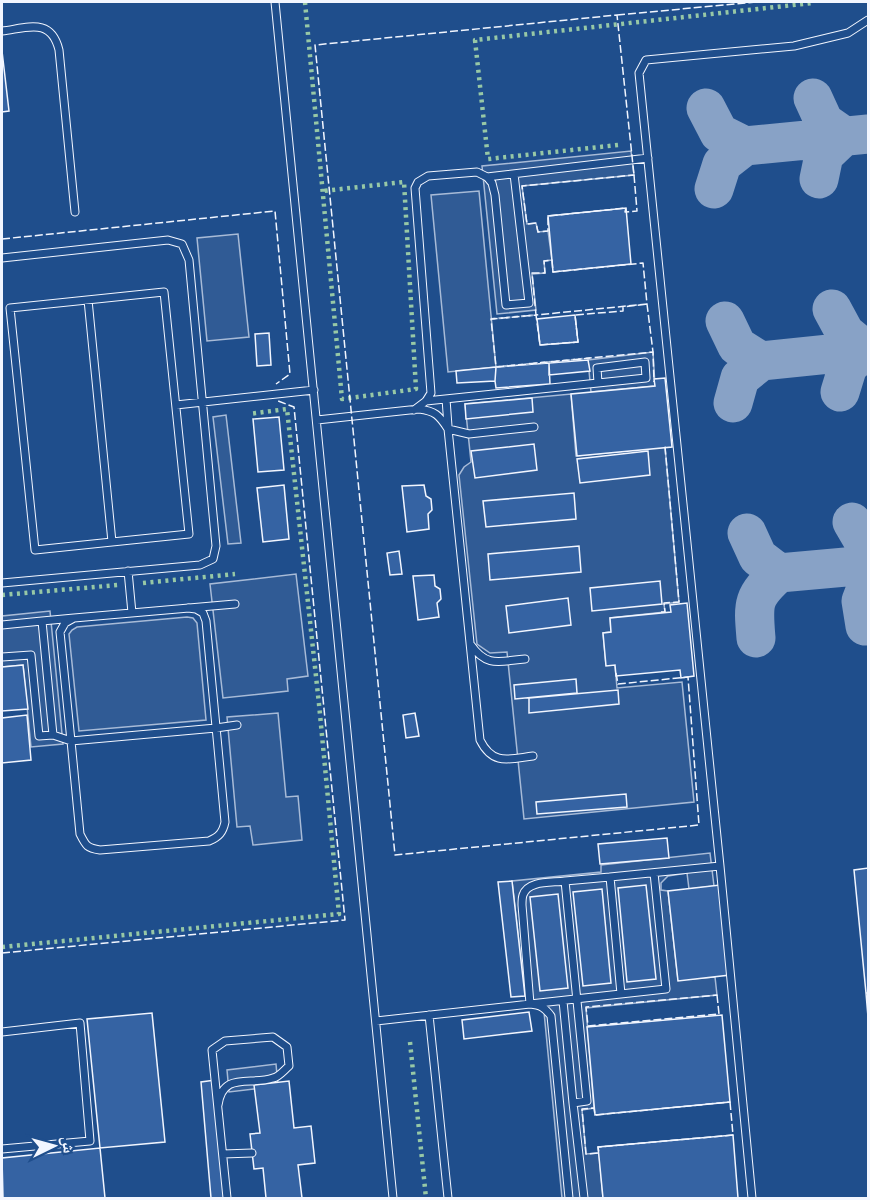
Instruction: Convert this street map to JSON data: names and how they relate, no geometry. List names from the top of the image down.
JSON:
{
  "north": "right"
}
